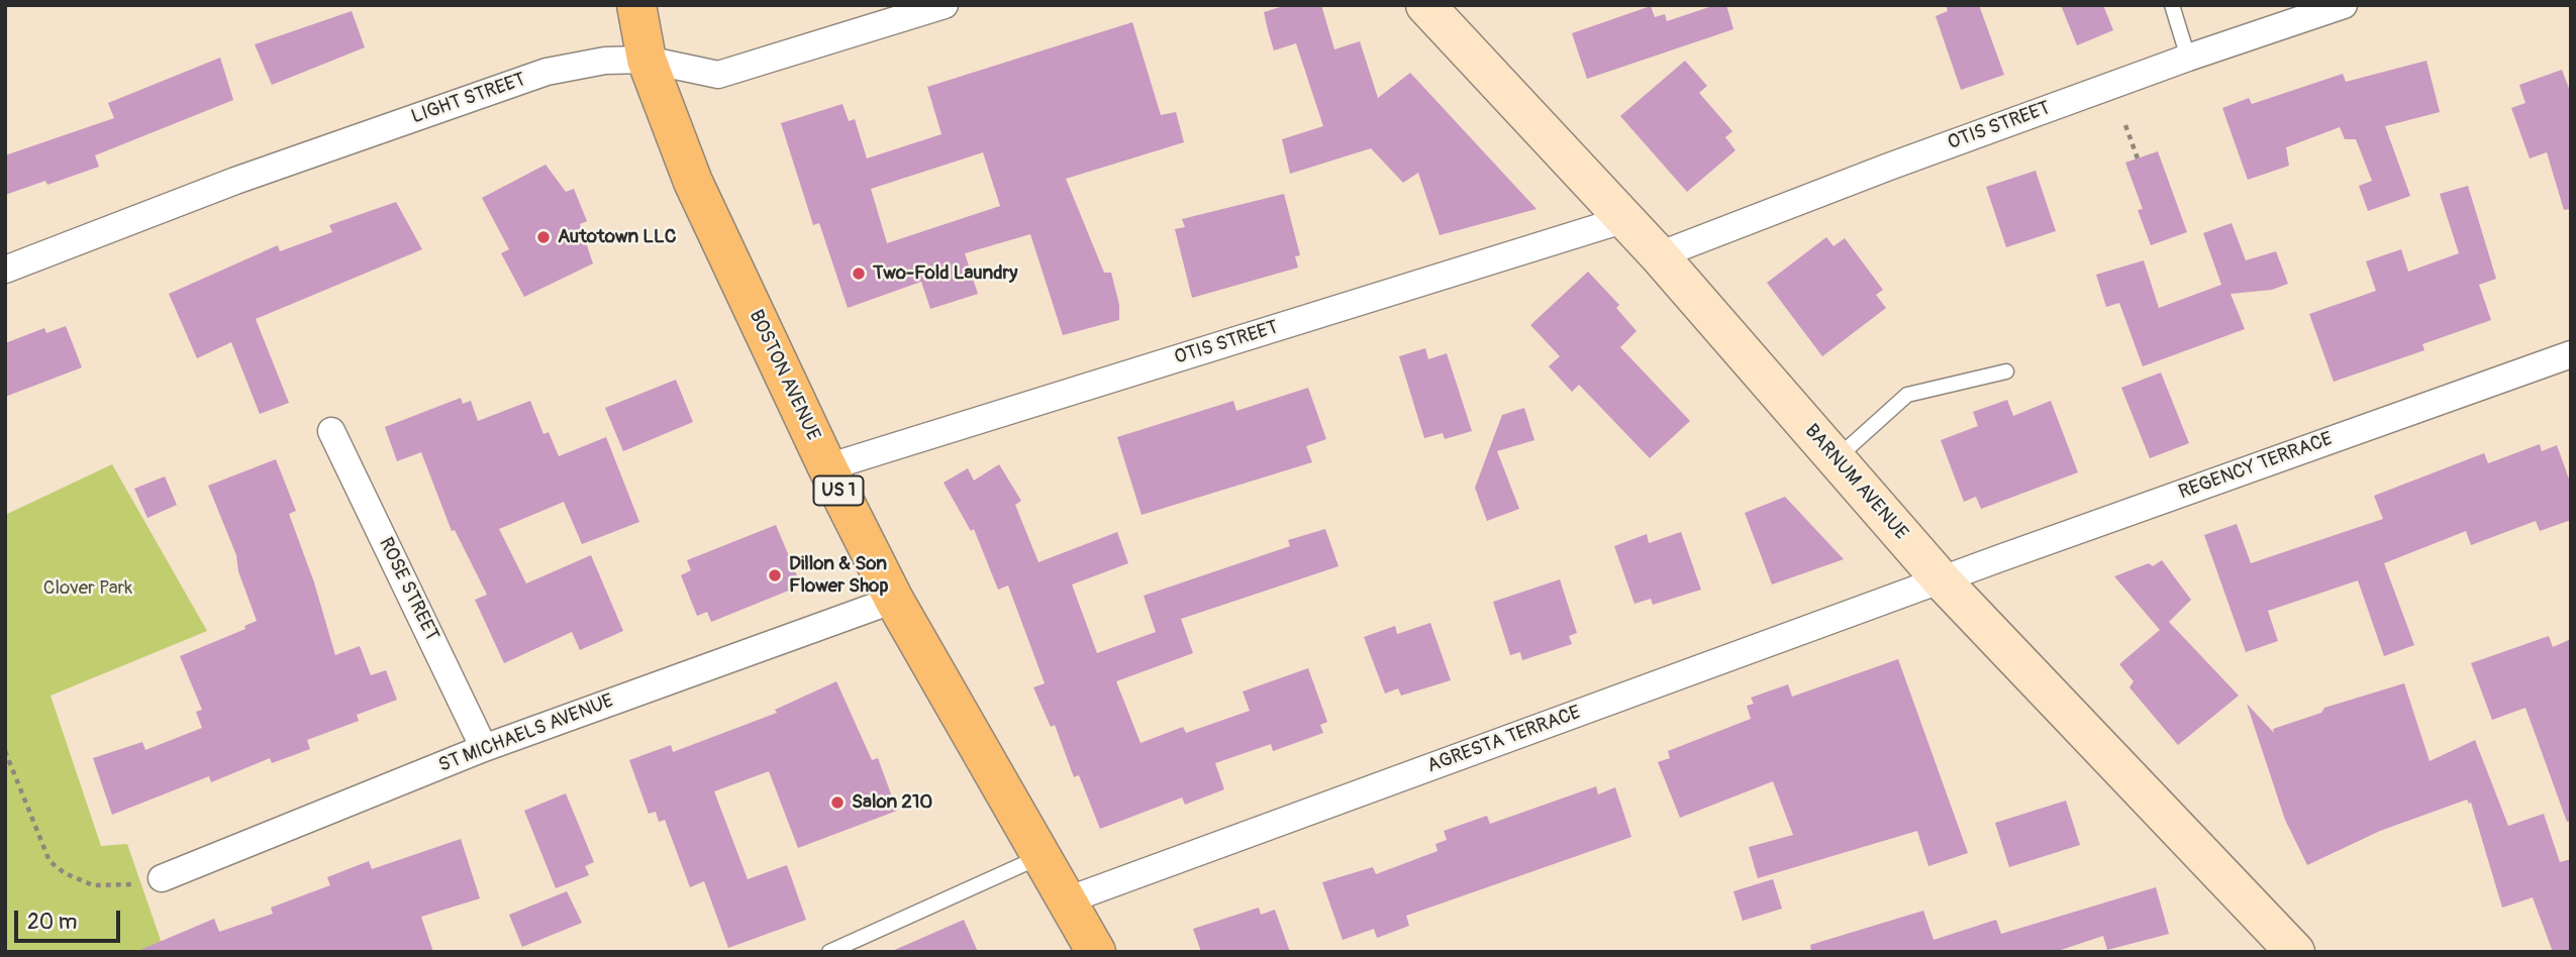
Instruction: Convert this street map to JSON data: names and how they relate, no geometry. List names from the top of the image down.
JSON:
{
  "streets": {
    "main road": ["BOSTON AVENUE", "BARNUM AVENUE", "US 1"],
    "street": [
      "LIGHT STREET",
      "OTIS STREET",
      "REGENCY TERRACE",
      "ROSE STREET",
      "ST MICHAELS AVENUE",
      "AGRESTA TERRACE"
    ]
  },
  "crossings": [
    ["LIGHT STREET", "BOSTON AVENUE"],
    ["OTIS STREET", "BOSTON AVENUE"],
    ["OTIS STREET", "BARNUM AVENUE"],
    ["BOSTON AVENUE", "ST MICHAELS AVENUE"],
    ["BOSTON AVENUE", "AGRESTA TERRACE"],
    ["REGENCY TERRACE", "BARNUM AVENUE"],
    ["REGENCY TERRACE", "AGRESTA TERRACE"],
    ["BARNUM AVENUE", "AGRESTA TERRACE"],
    ["ROSE STREET", "ST MICHAELS AVENUE"]
  ],
  "parks": ["Clover Park"],
  "places": [
    "Autotown LLC",
    "Two-Fold Laundry",
    "Dillon & Son Flower Shop",
    "Salon 210"
  ],
  "scale_bar": "20 m"
}
